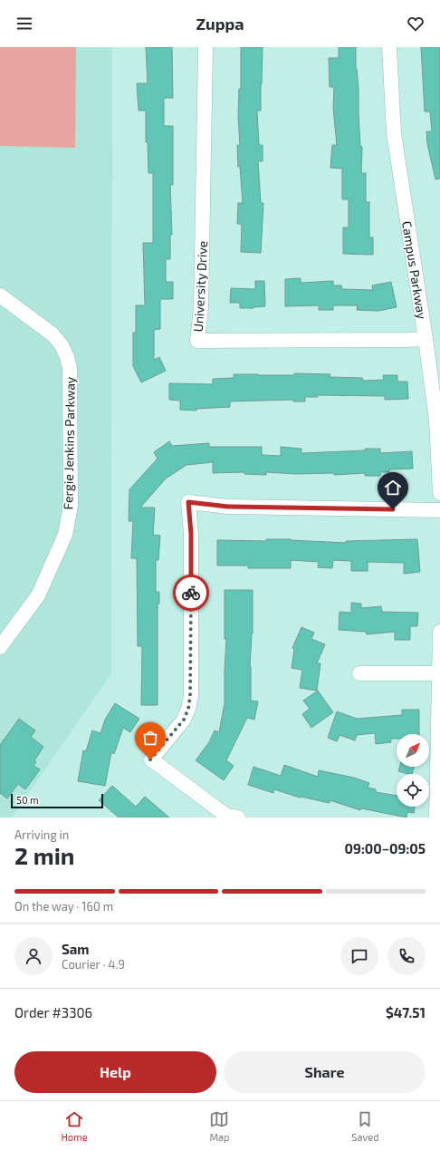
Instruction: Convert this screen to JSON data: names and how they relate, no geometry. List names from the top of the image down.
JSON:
{
  "streets": {
    "street": ["Campus Parkway", "University Drive", "Fergie Jenkins Parkway"]
  },
  "crossings": [
    ["Campus Parkway", "University Drive"]
  ],
  "scale_bar": "50 m",
  "north": "top right",
  "page": {
    "header": "Zuppa",
    "scale": "50 m",
    "heading": ["2 min", "Arriving in", "09:00–09:05"],
    "panel": [
      "Sam",
      "Courier · 4.9",
      "Order #3306",
      "$47.51"
    ],
    "bar": "On the way · 160 m",
    "buttons": ["Help", "Share"],
    "tabs": ["Home", "Map", "Saved"]
  }
}
